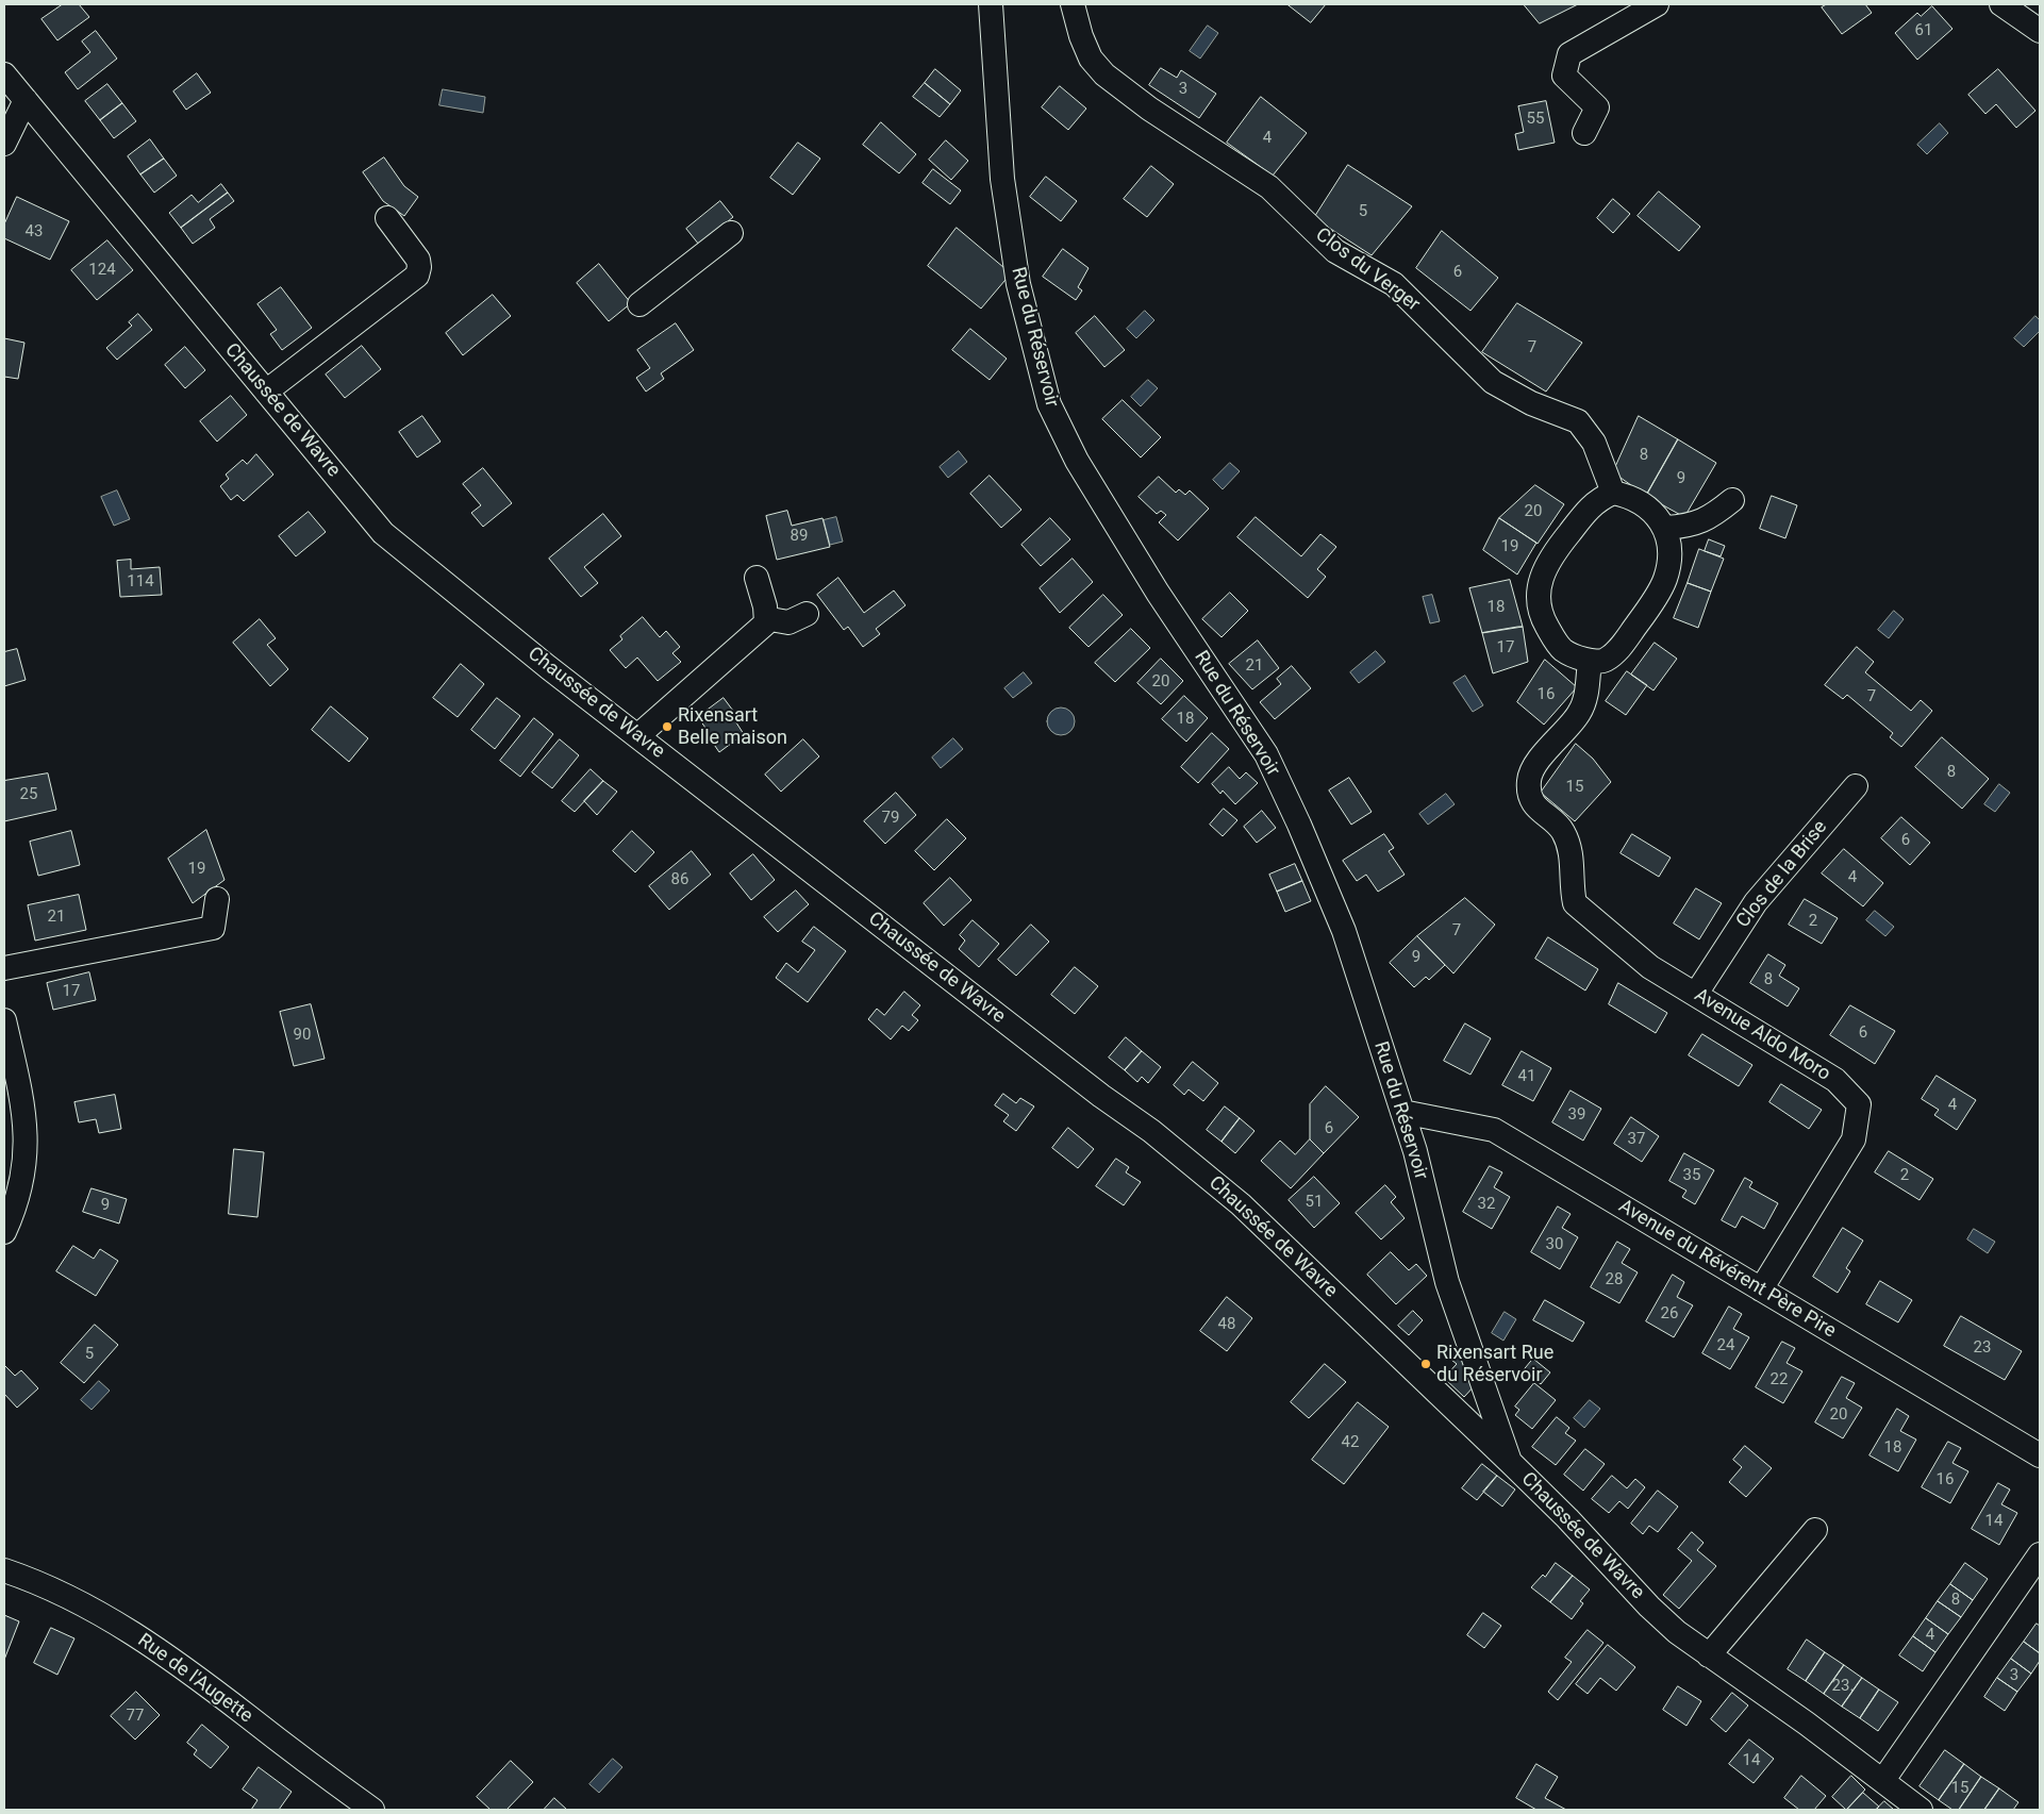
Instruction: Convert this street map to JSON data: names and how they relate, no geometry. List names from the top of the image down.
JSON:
{
  "streets": {
    "street": [
      "Clos du Verger",
      "Rue du Réservoir",
      "Chaussée de Wavre",
      "Clos de la Brise",
      "Avenue Aldo Moro",
      "Avenue du Révérent Père Pire",
      "Rue de l'Augette"
    ]
  },
  "crossings": [
    ["Clos du Verger", "Avenue Aldo Moro"],
    ["Rue du Réservoir", "Chaussée de Wavre"],
    ["Rue du Réservoir", "Avenue du Révérent Père Pire"],
    ["Clos de la Brise", "Avenue Aldo Moro"],
    ["Avenue Aldo Moro", "Avenue du Révérent Père Pire"]
  ],
  "places": ["Rixensart Belle maison", "Rixensart Rue du Réservoir"],
  "house_numbers": [
    "61",
    "3",
    "55",
    "4",
    "5",
    "43",
    "124",
    "6",
    "7",
    "8",
    "9",
    "20",
    "89",
    "19",
    "114",
    "18",
    "17",
    "21",
    "20",
    "16",
    "7",
    "18",
    "8",
    "15",
    "25",
    "79",
    "6",
    "19",
    "4",
    "86",
    "21",
    "2",
    "7",
    "9",
    "8",
    "17",
    "6",
    "90",
    "41",
    "4",
    "39",
    "6",
    "37",
    "35",
    "2",
    "51",
    "32",
    "9",
    "30",
    "28",
    "26",
    "48",
    "24",
    "23",
    "5",
    "22",
    "20",
    "42",
    "18",
    "16",
    "14",
    "8",
    "4",
    "3",
    "23.",
    "77",
    "14",
    "15"
  ]
}
